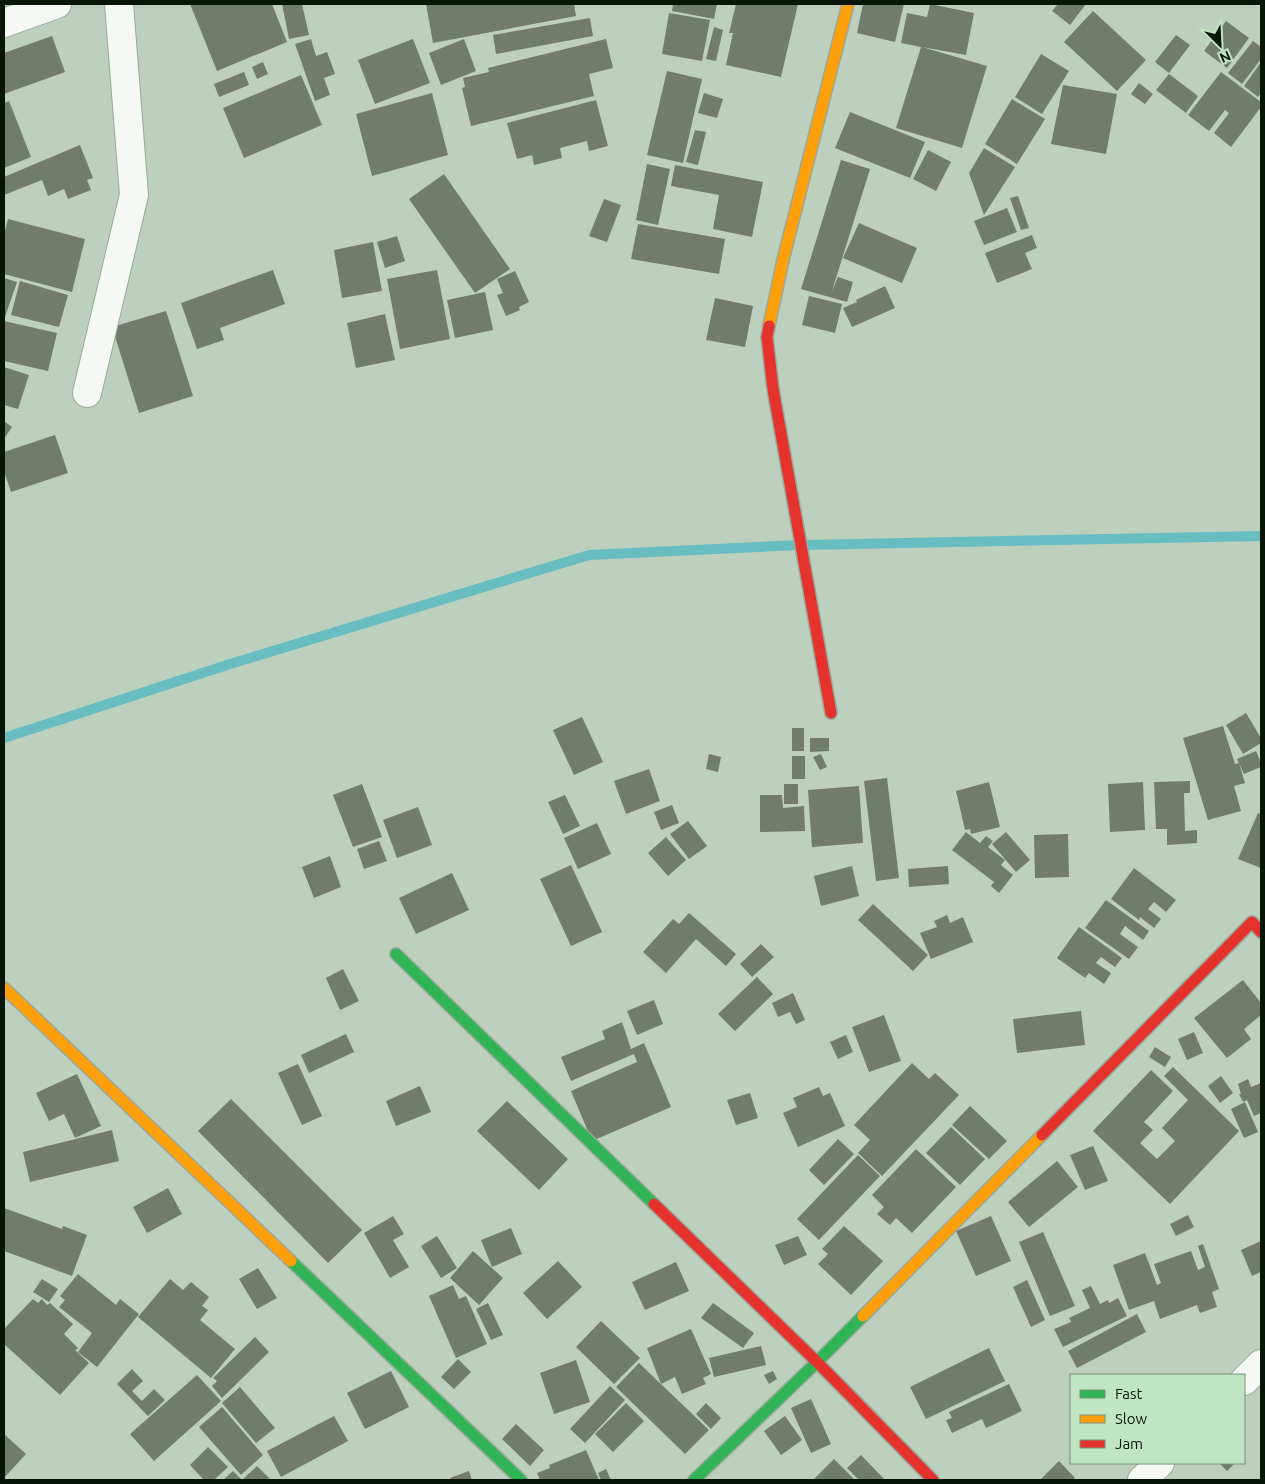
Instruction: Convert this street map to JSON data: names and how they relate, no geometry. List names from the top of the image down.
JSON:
{
  "legend": ["Fast", "Slow", "Jam"],
  "north": "bottom right"
}
